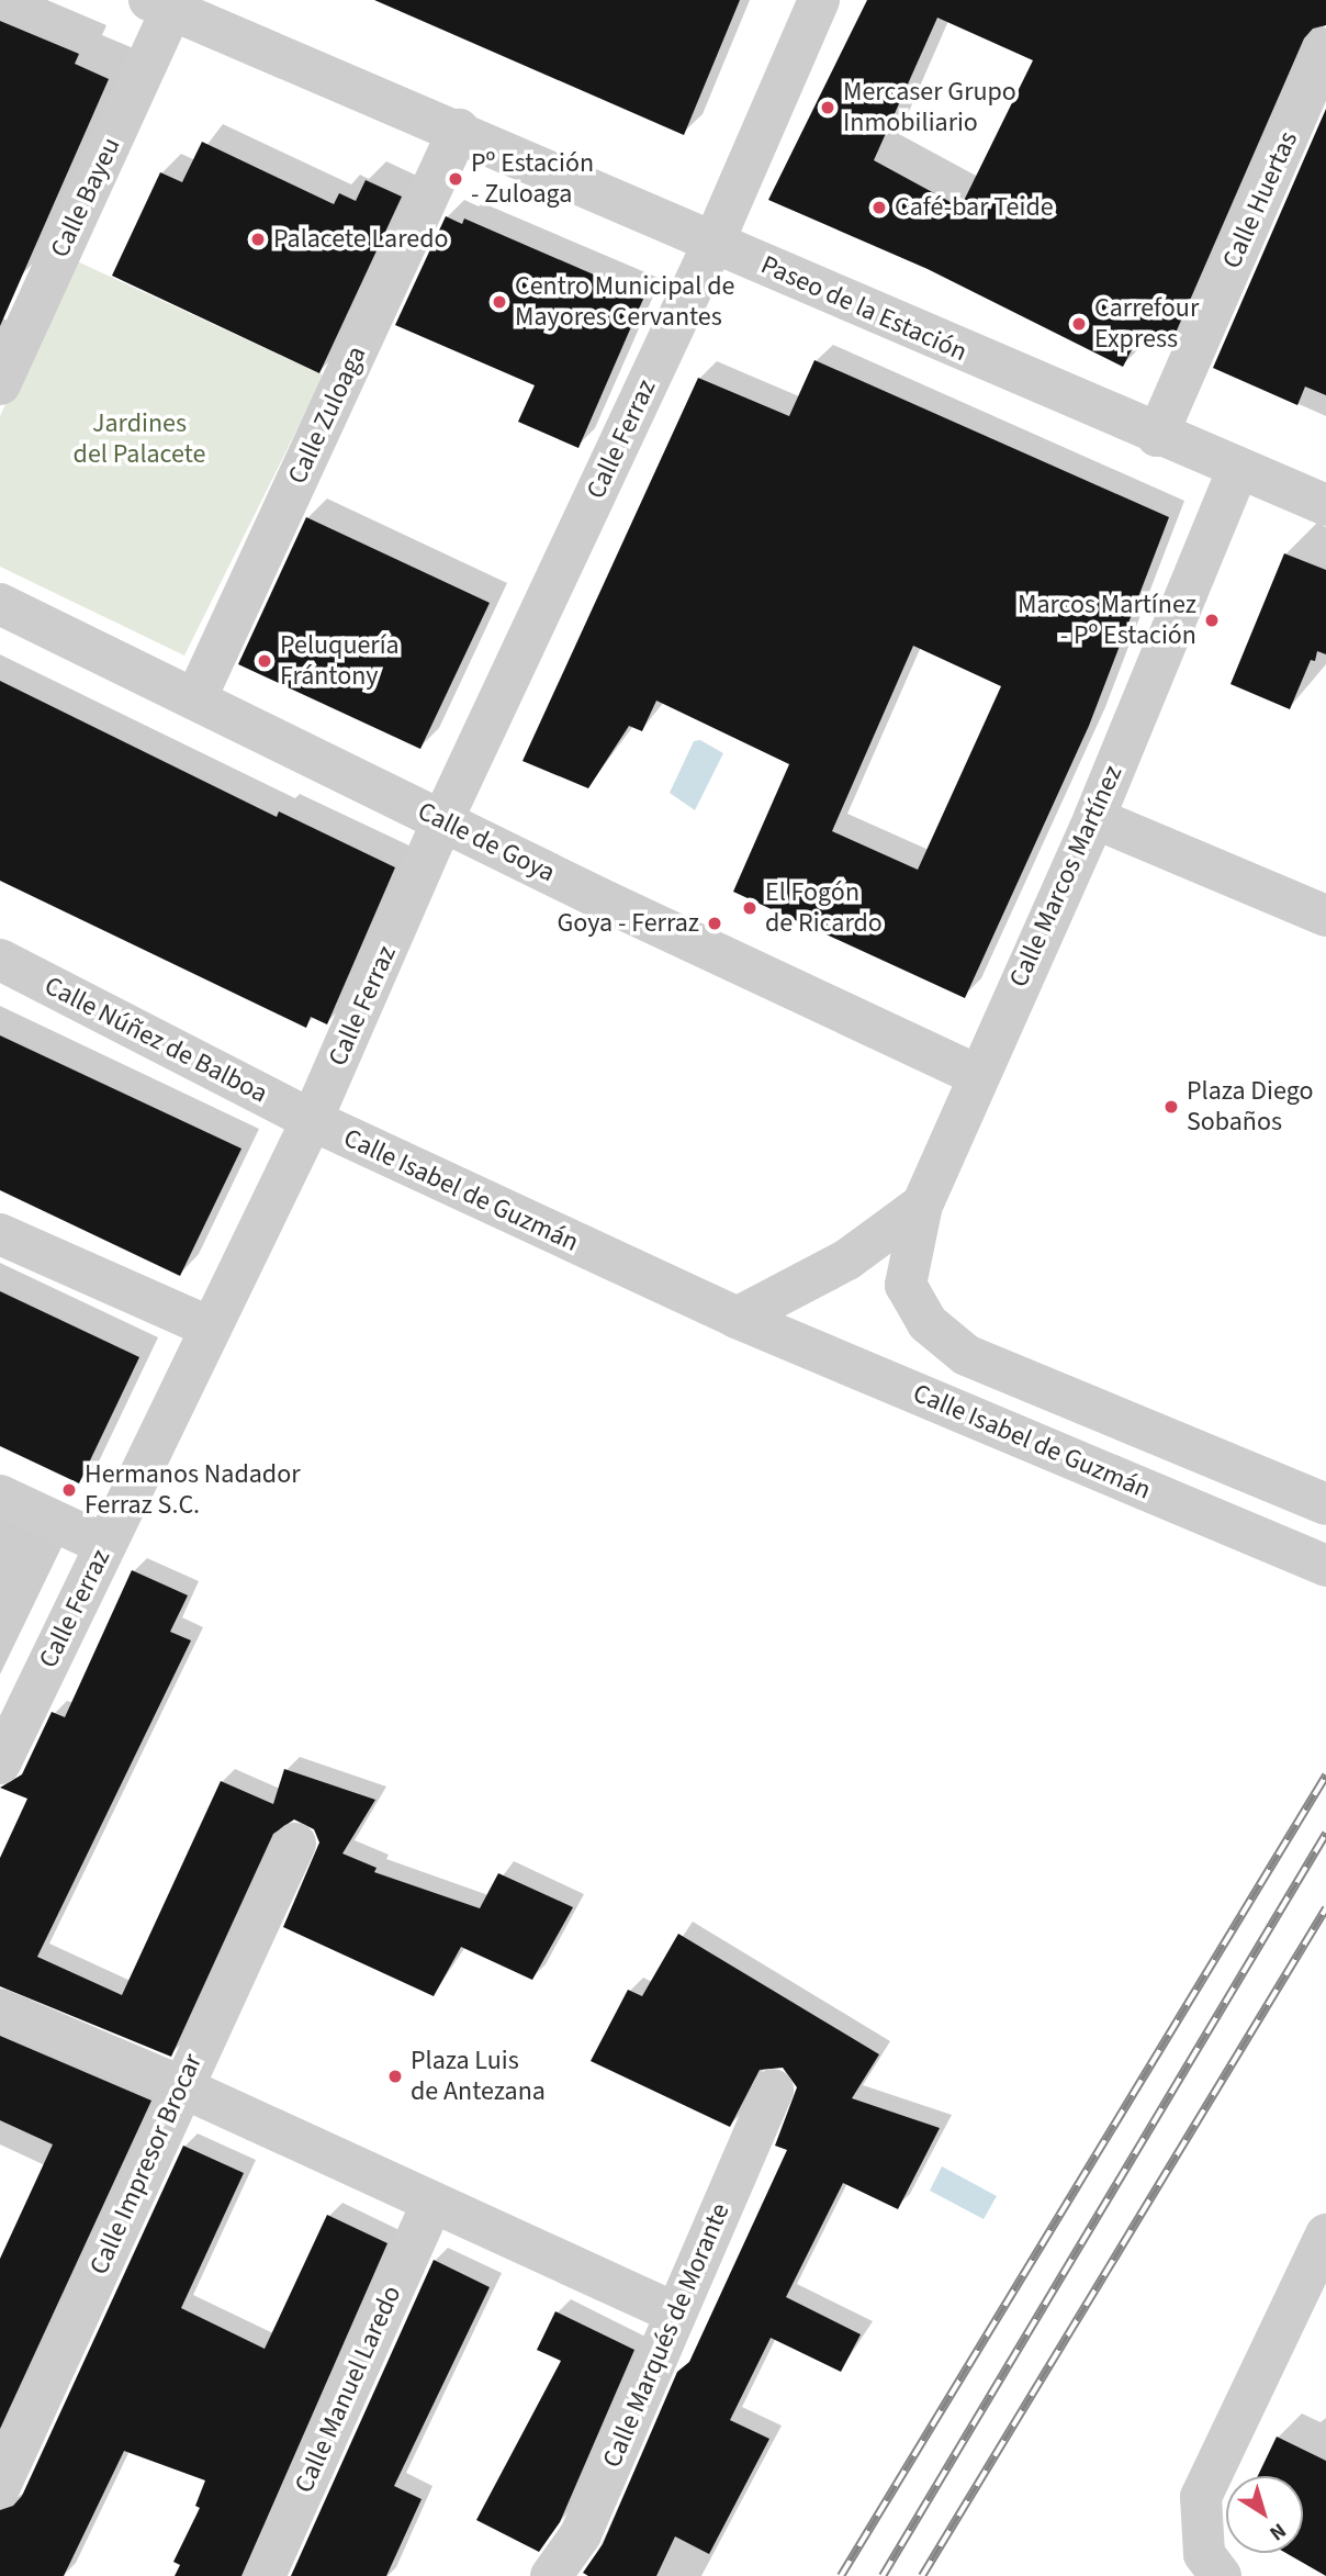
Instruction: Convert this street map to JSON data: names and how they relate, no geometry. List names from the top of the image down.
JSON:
{
  "streets": {
    "street": [
      "Calle Bayeu",
      "Calle Huertas",
      "Paseo de la Estación",
      "Calle Zuloaga",
      "Calle Ferraz",
      "Calle de Goya",
      "Calle Marcos Martínez",
      "Calle Núñez de Balboa",
      "Calle Isabel de Guzmán",
      "Calle Impresor Brocar",
      "Calle Marqués de Morante",
      "Calle Manuel Laredo"
    ]
  },
  "crossings": [
    ["Calle Bayeu", "Paseo de la Estación"],
    ["Calle Huertas", "Paseo de la Estación"],
    ["Paseo de la Estación", "Calle Zuloaga"],
    ["Paseo de la Estación", "Calle Ferraz"],
    ["Paseo de la Estación", "Calle Marcos Martínez"],
    ["Calle Zuloaga", "Calle de Goya"],
    ["Calle Ferraz", "Calle de Goya"],
    ["Calle Ferraz", "Calle Núñez de Balboa"],
    ["Calle Ferraz", "Calle Isabel de Guzmán"],
    ["Calle de Goya", "Calle Marcos Martínez"],
    ["Calle Marcos Martínez", "Calle Isabel de Guzmán"],
    ["Calle Núñez de Balboa", "Calle Isabel de Guzmán"]
  ],
  "parks": ["Jardines del Palacete"],
  "places": [
    "Mercaser Grupo Inmobiliario",
    "Pº Estación - Zuloaga",
    "Café-bar Teide",
    "Palacete Laredo",
    "Centro Municipal de Mayores Cervantes",
    "Carrefour Express",
    "Marcos Martínez - Pº Estación",
    "Peluquería Frántony",
    "El Fogón de Ricardo",
    "Goya - Ferraz",
    "Plaza Diego Sobaños",
    "Hermanos Nadador Ferraz S.C.",
    "Plaza Luis de Antezana"
  ],
  "north": "bottom right"
}
